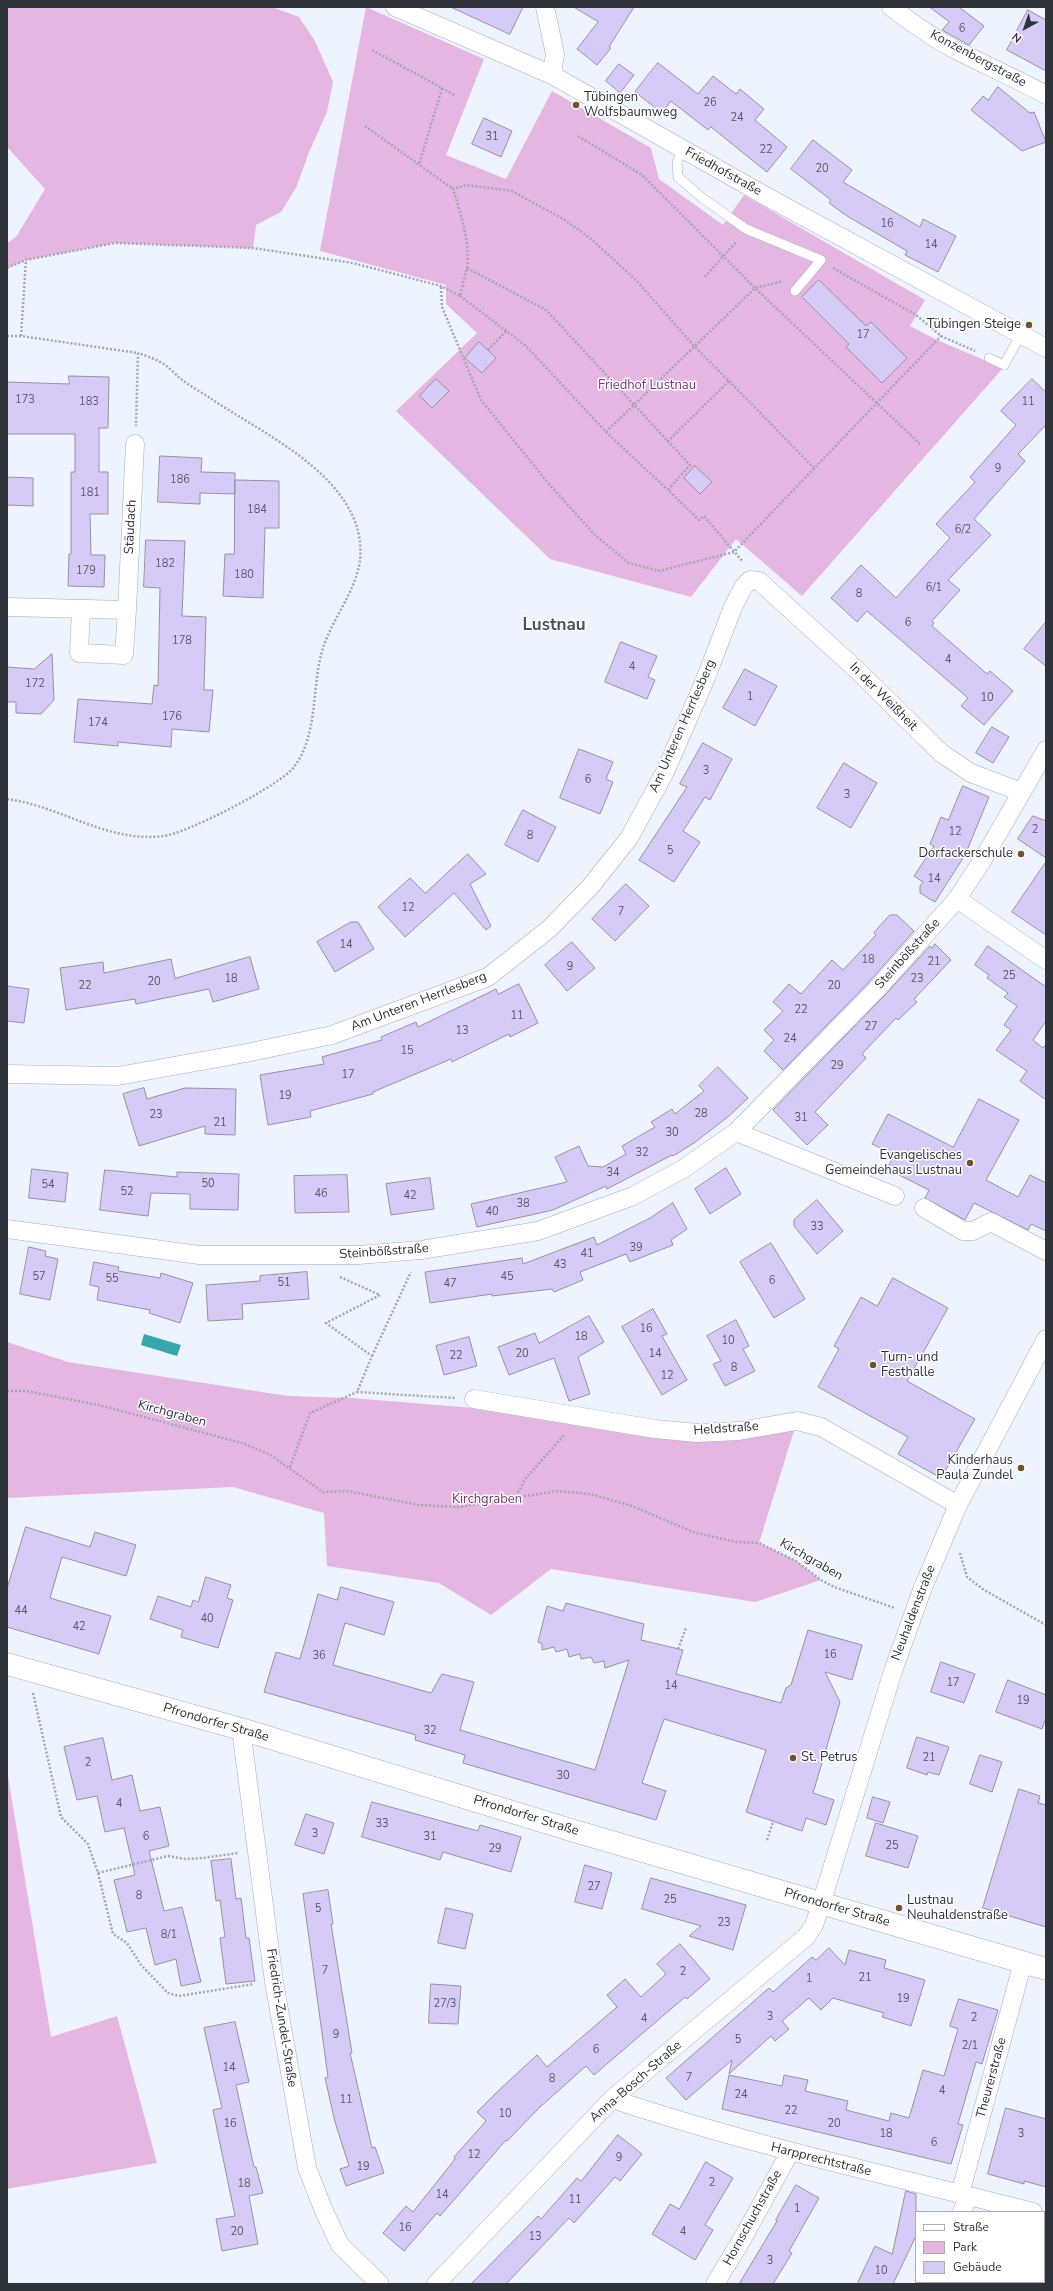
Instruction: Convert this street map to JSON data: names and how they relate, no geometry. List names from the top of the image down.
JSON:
{
  "streets": {
    "street": [
      "Konzenbergstraße",
      "Friedhofstraße",
      "Stäudach",
      "In der Weißheit",
      "Am Unteren Herrlesberg",
      "Steinbößstraße",
      "Heldstraße",
      "Neuhaldenstraße",
      "Pfrondorfer Straße",
      "Friedrich-Zundel-Straße",
      "Theurerstraße",
      "Anna-Bosch-Straße",
      "Harpprechtstraße",
      "Hornschuchstraße"
    ],
    "path": ["Kirchgraben"]
  },
  "crossings": [
    ["In der Weißheit", "Am Unteren Herrlesberg"],
    ["In der Weißheit", "Steinbößstraße"],
    ["Kirchgraben", "Neuhaldenstraße"],
    ["Heldstraße", "Neuhaldenstraße"],
    ["Neuhaldenstraße", "Pfrondorfer Straße"],
    ["Neuhaldenstraße", "Anna-Bosch-Straße"],
    ["Pfrondorfer Straße", "Friedrich-Zundel-Straße"],
    ["Pfrondorfer Straße", "Theurerstraße"],
    ["Pfrondorfer Straße", "Anna-Bosch-Straße"],
    ["Theurerstraße", "Harpprechtstraße"],
    ["Anna-Bosch-Straße", "Harpprechtstraße"],
    ["Harpprechtstraße", "Hornschuchstraße"]
  ],
  "districts": ["Lustnau"],
  "parks": ["Friedhof Lustnau", "Kirchgraben"],
  "places": [
    "Tübingen Wolfsbaumweg",
    "Tübingen Steige",
    "Dorfackerschule",
    "Evangelisches Gemeindehaus Lustnau",
    "Turn- und Festhalle",
    "Kinderhaus Paula Zundel",
    "St. Petrus",
    "Lustnau Neuhaldenstraße"
  ],
  "house_numbers": [
    "6",
    "26",
    "24",
    "31",
    "22",
    "20",
    "16",
    "14",
    "17",
    "173",
    "183",
    "11",
    "9",
    "186",
    "181",
    "184",
    "6/2",
    "182",
    "179",
    "180",
    "6/1",
    "8",
    "6",
    "178",
    "4",
    "4",
    "172",
    "1",
    "10",
    "176",
    "174",
    "3",
    "6",
    "3",
    "2",
    "12",
    "8",
    "5",
    "14",
    "12",
    "7",
    "14",
    "18",
    "21",
    "9",
    "25",
    "18",
    "23",
    "20",
    "22",
    "20",
    "22",
    "11",
    "27",
    "13",
    "24",
    "15",
    "29",
    "17",
    "19",
    "28",
    "23",
    "31",
    "21",
    "30",
    "32",
    "34",
    "50",
    "54",
    "52",
    "46",
    "42",
    "38",
    "40",
    "33",
    "39",
    "41",
    "43",
    "57",
    "45",
    "55",
    "6",
    "51",
    "47",
    "16",
    "18",
    "10",
    "20",
    "14",
    "22",
    "8",
    "12",
    "44",
    "40",
    "42",
    "16",
    "36",
    "17",
    "14",
    "19",
    "32",
    "21",
    "2",
    "30",
    "4",
    "33",
    "3",
    "6",
    "31",
    "25",
    "29",
    "27",
    "8",
    "25",
    "5",
    "23",
    "8/1",
    "7",
    "2",
    "21",
    "1",
    "19",
    "27/3",
    "3",
    "2",
    "4",
    "9",
    "5",
    "2/1",
    "6",
    "14",
    "7",
    "8",
    "4",
    "24",
    "11",
    "22",
    "10",
    "16",
    "20",
    "18",
    "3",
    "6",
    "12",
    "9",
    "19",
    "2",
    "18",
    "14",
    "11",
    "1",
    "16",
    "20",
    "4",
    "13",
    "3",
    "10"
  ],
  "legend": ["Straße", "Park", "Gebäude"],
  "north": "bottom left"
}
